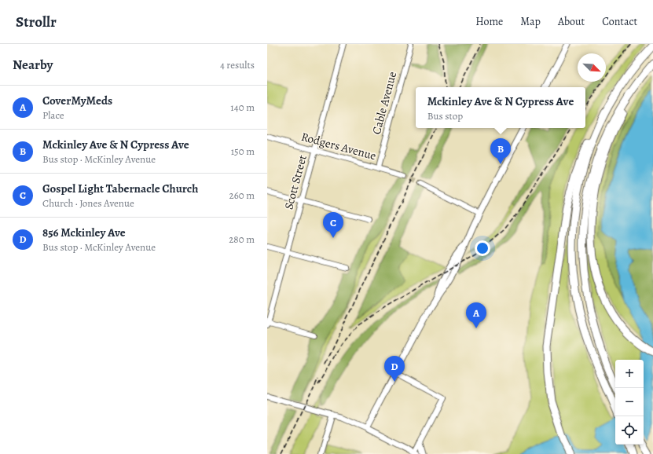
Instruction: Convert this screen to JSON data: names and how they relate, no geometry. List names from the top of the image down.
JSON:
{
  "streets": {
    "street": ["Cable Avenue", "Rodgers Avenue", "Scott Street"]
  },
  "crossings": [
    ["Cable Avenue", "Rodgers Avenue"],
    ["Rodgers Avenue", "Scott Street"]
  ],
  "north": "bottom right",
  "page": {
    "header": "Strollr",
    "nav": [
      "Home",
      "Map",
      "About",
      "Contact"
    ],
    "heading": ["Nearby", "4 results"],
    "list": [
      {
        "mark": "A",
        "name": "CoverMyMeds",
        "note": "Place",
        "value": "140 m"
      },
      {
        "mark": "B",
        "name": "Mckinley Ave & N Cypress Ave",
        "note": "Bus stop · McKinley Avenue",
        "value": "150 m"
      },
      {
        "mark": "C",
        "name": "Gospel Light Tabernacle Church",
        "note": "Church · Jones Avenue",
        "value": "260 m"
      },
      {
        "mark": "D",
        "name": "856 Mckinley Ave",
        "note": "Bus stop · McKinley Avenue",
        "value": "280 m"
      }
    ],
    "popup": ["Mckinley Ave & N Cypress Ave", "Bus stop"],
    "pins": [
      "B",
      "C",
      "A",
      "D"
    ],
    "map_buttons": ["+", "−"]
  }
}
